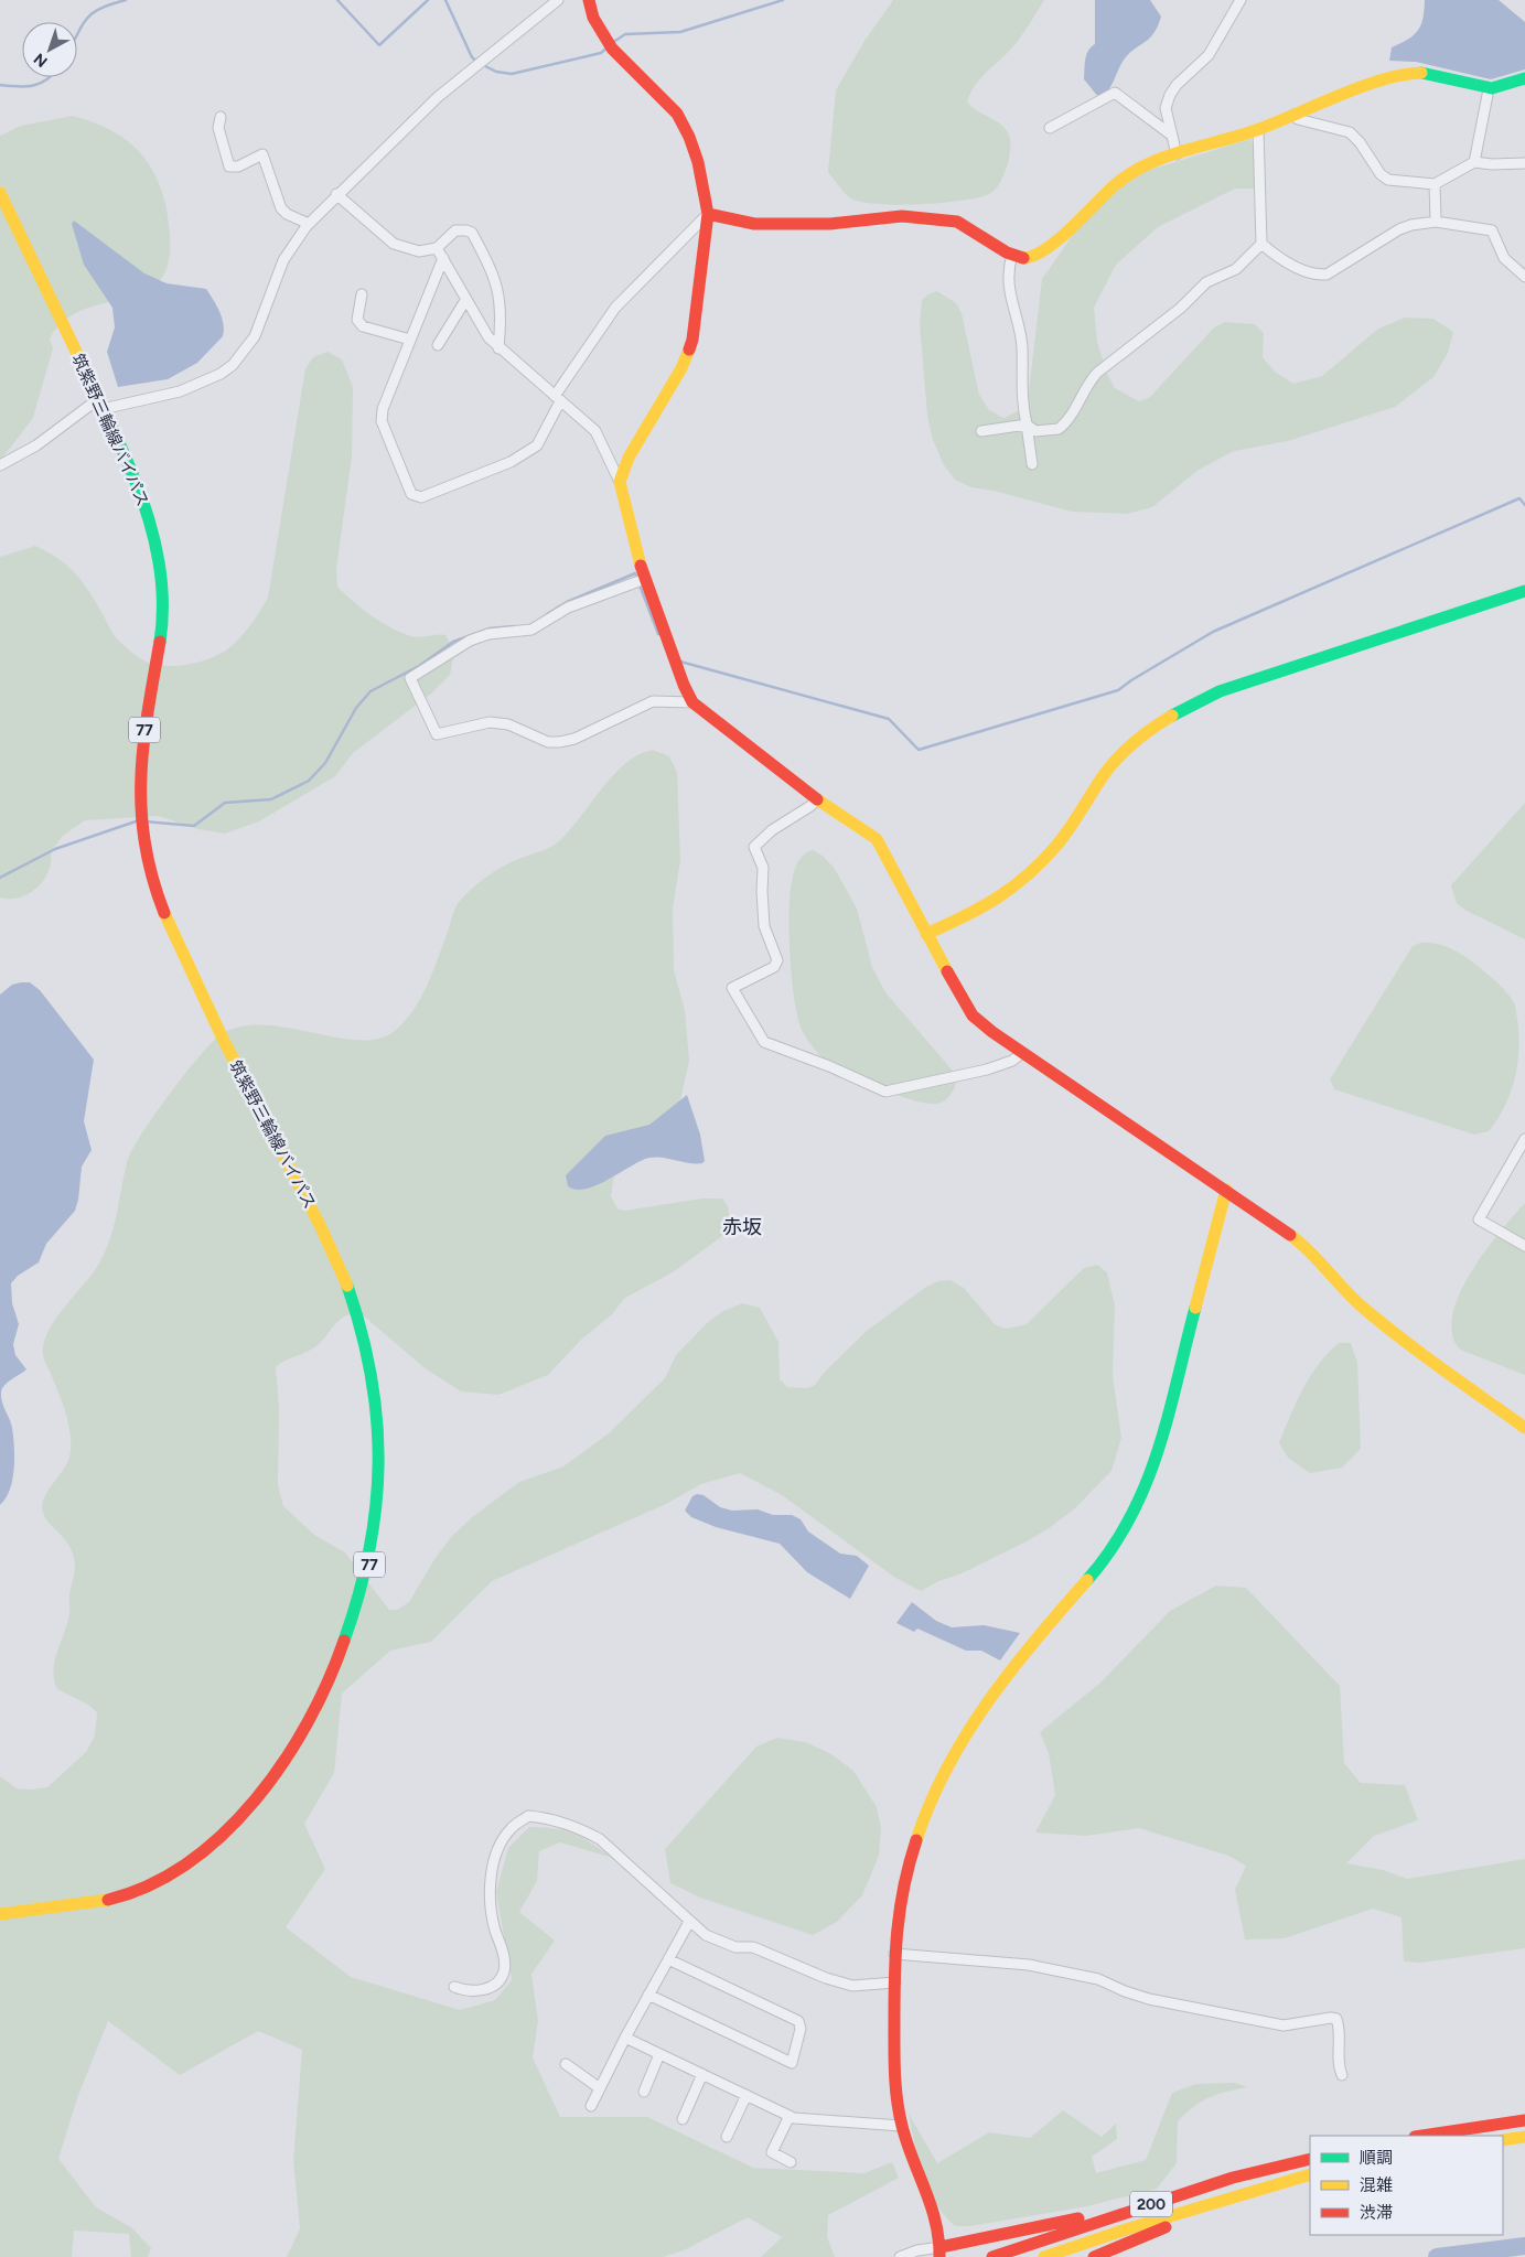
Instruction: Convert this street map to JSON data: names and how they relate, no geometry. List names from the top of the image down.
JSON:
{
  "streets": {
    "main road": ["筑紫野三輪線バイパス", "77", "200"]
  },
  "districts": ["赤坂"],
  "legend": ["順調", "混雑", "渋滞"],
  "north": "bottom left"
}
